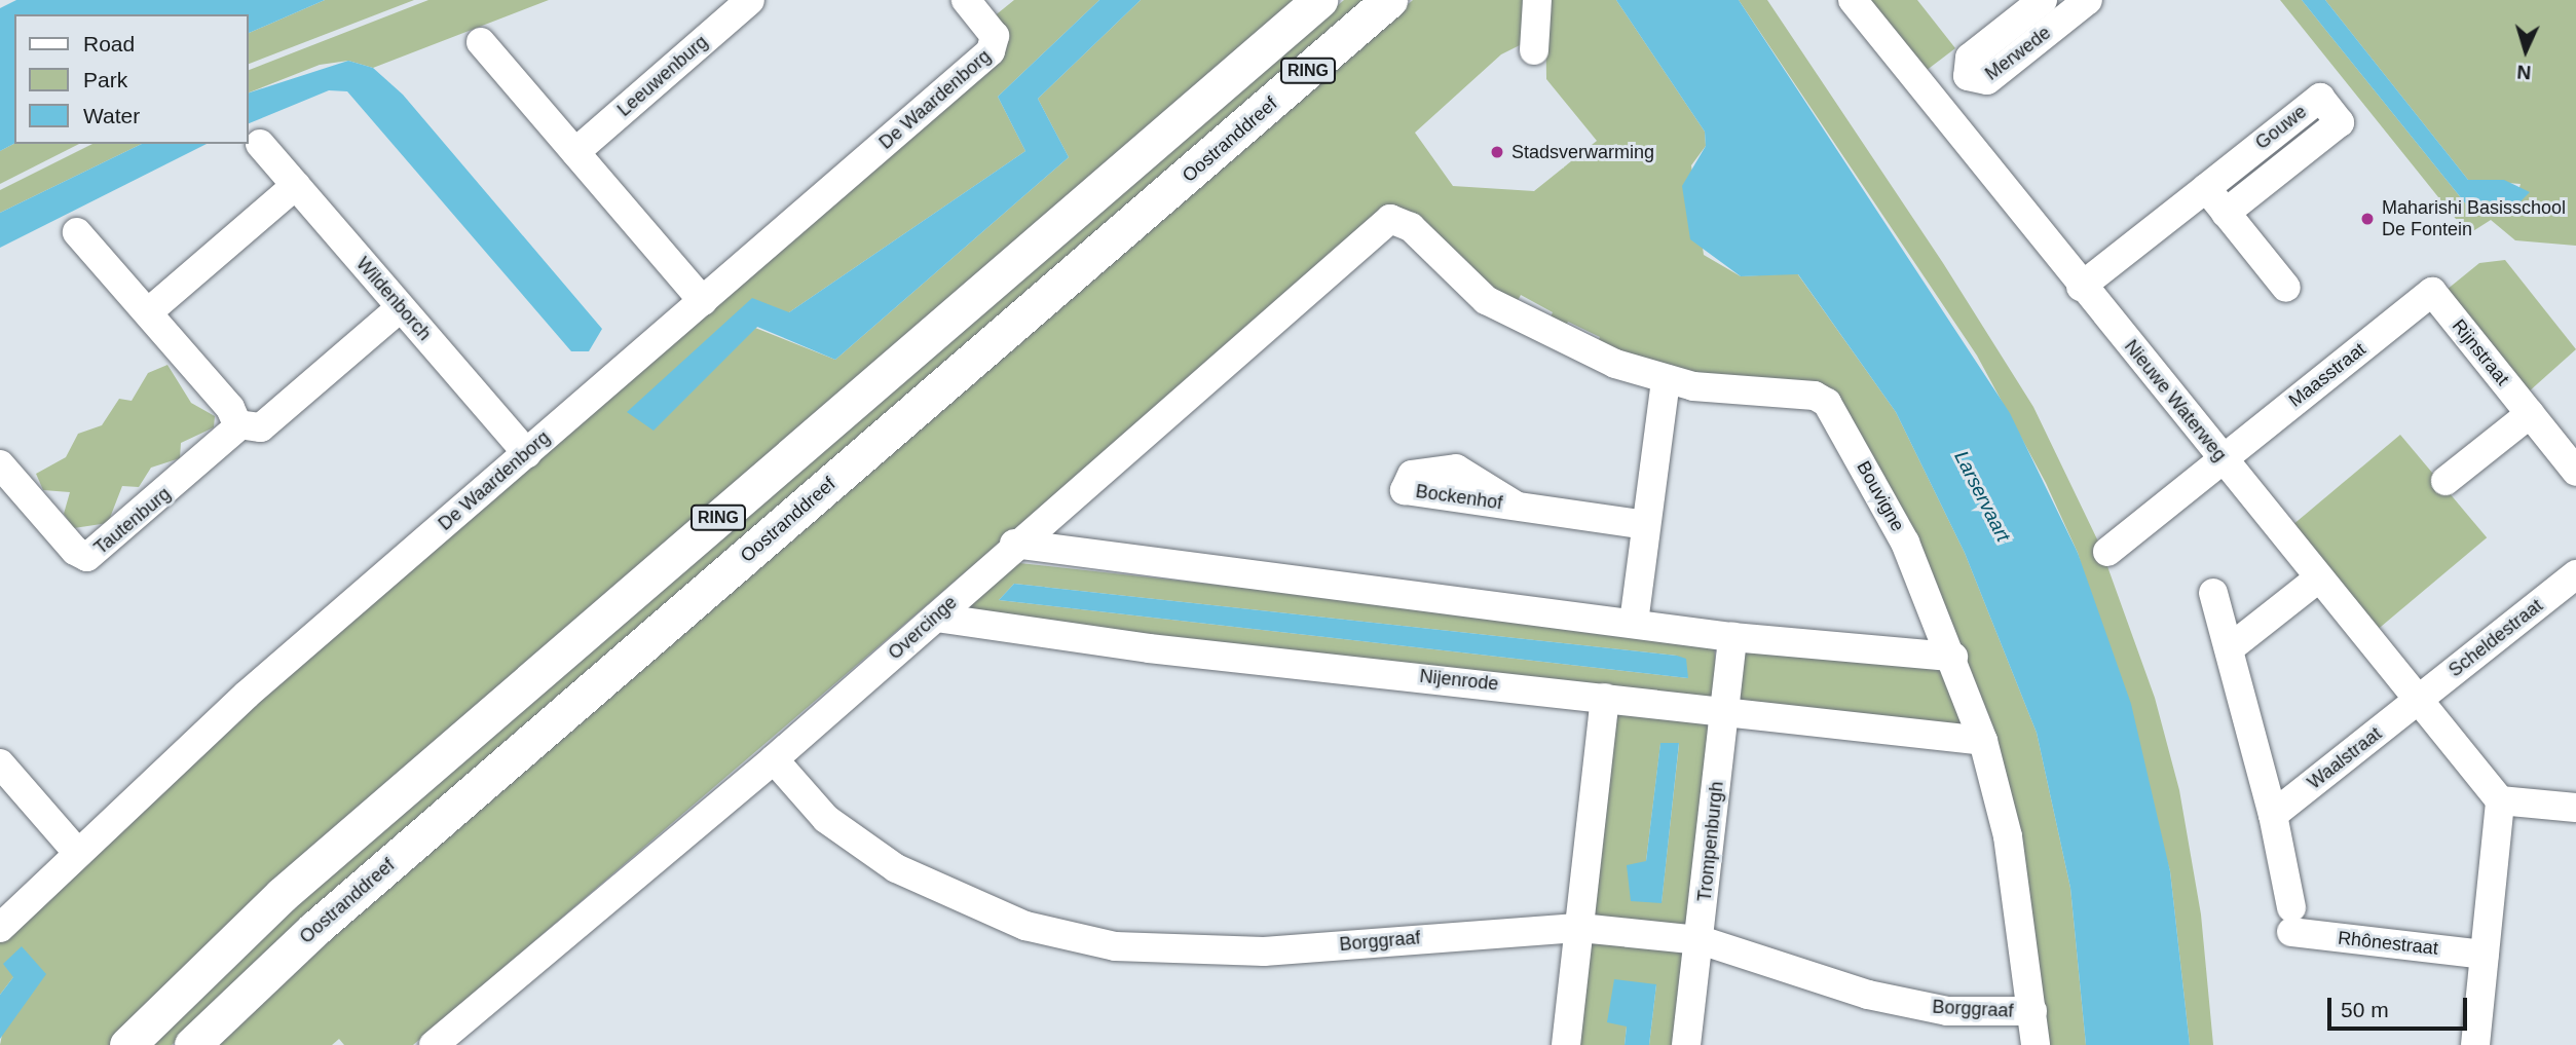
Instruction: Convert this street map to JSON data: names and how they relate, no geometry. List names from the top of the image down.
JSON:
{
  "streets": {
    "main road": ["RING", "Oostranddreef"],
    "street": [
      "Merwede",
      "Leeuwenburg",
      "De Waardenborg",
      "Gouwe",
      "Wildenborch",
      "Rijnstraat",
      "Maasstraat",
      "Nieuwe Waterweg",
      "Bouvigne",
      "Bockenhof",
      "Tautenburg",
      "Overcinge",
      "Scheldestraat",
      "Nijenrode",
      "Waalstraat",
      "Trompenburgh",
      "Borggraaf",
      "Rhônestraat"
    ]
  },
  "crossings": [
    ["De Waardenborg", "Wildenborch"],
    ["Gouwe", "Nieuwe Waterweg"],
    ["Rijnstraat", "Maasstraat"],
    ["Maasstraat", "Nieuwe Waterweg"],
    ["Nieuwe Waterweg", "Scheldestraat"],
    ["Nieuwe Waterweg", "Waalstraat"],
    ["Bouvigne", "Overcinge"],
    ["Bouvigne", "Nijenrode"],
    ["Bouvigne", "Borggraaf"],
    ["Overcinge", "Nijenrode"],
    ["Overcinge", "Borggraaf"],
    ["Scheldestraat", "Waalstraat"],
    ["Nijenrode", "Trompenburgh"],
    ["Waalstraat", "Rhônestraat"],
    ["Trompenburgh", "Borggraaf"]
  ],
  "water": ["Larservaart"],
  "places": ["Stadsverwarming", "Maharishi Basisschool De Fontein"],
  "legend": ["Road", "Park", "Water"],
  "scale_bar": "50 m",
  "north": "bottom"
}
